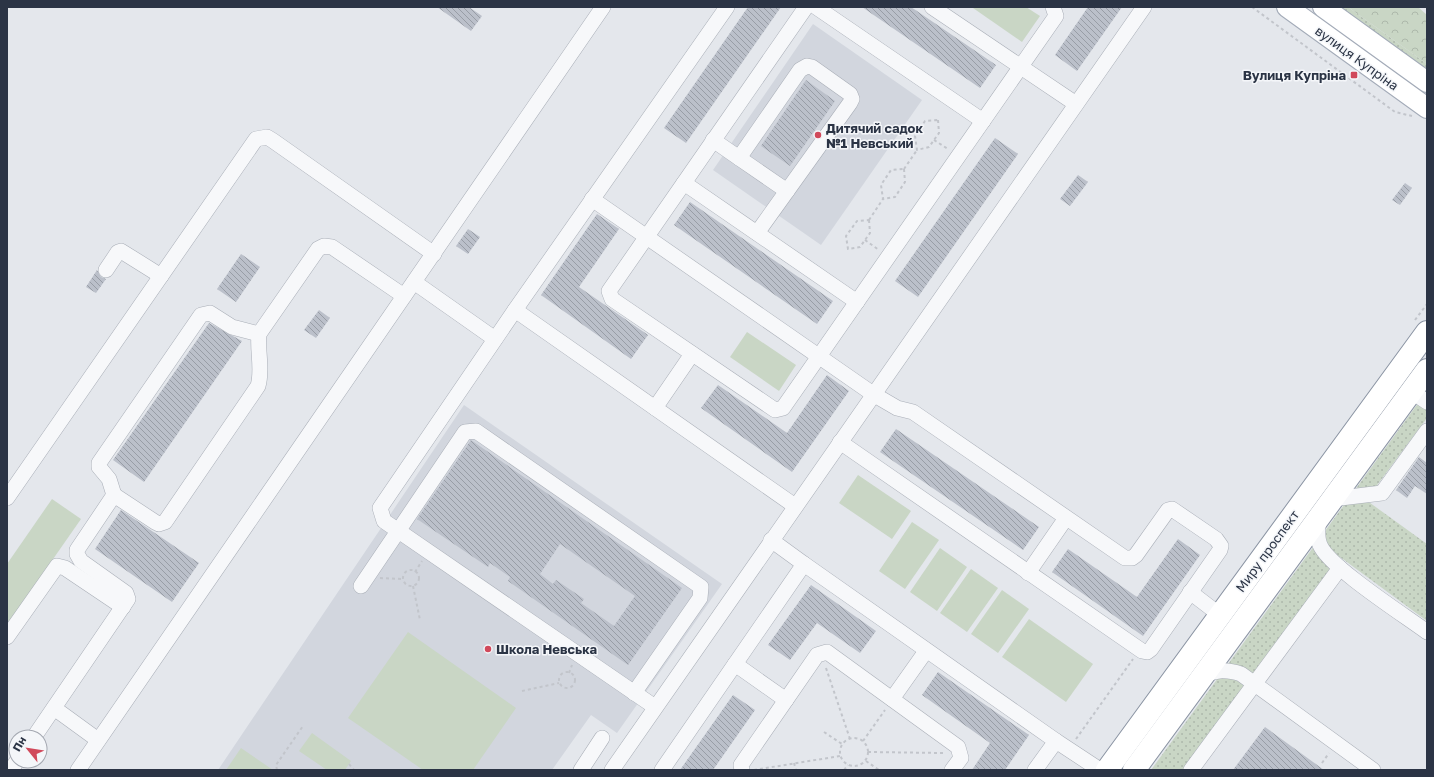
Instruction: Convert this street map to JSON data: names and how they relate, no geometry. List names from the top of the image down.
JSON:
{
  "streets": {
    "highway": ["Миру проспект"],
    "main road": ["вулиця Купріна"]
  },
  "places": {
    "transit": ["Вулиця Купріна"],
    "other": ["Дитячий садок №1 Невський", "Школа Невська"]
  },
  "north": "top left"
}
